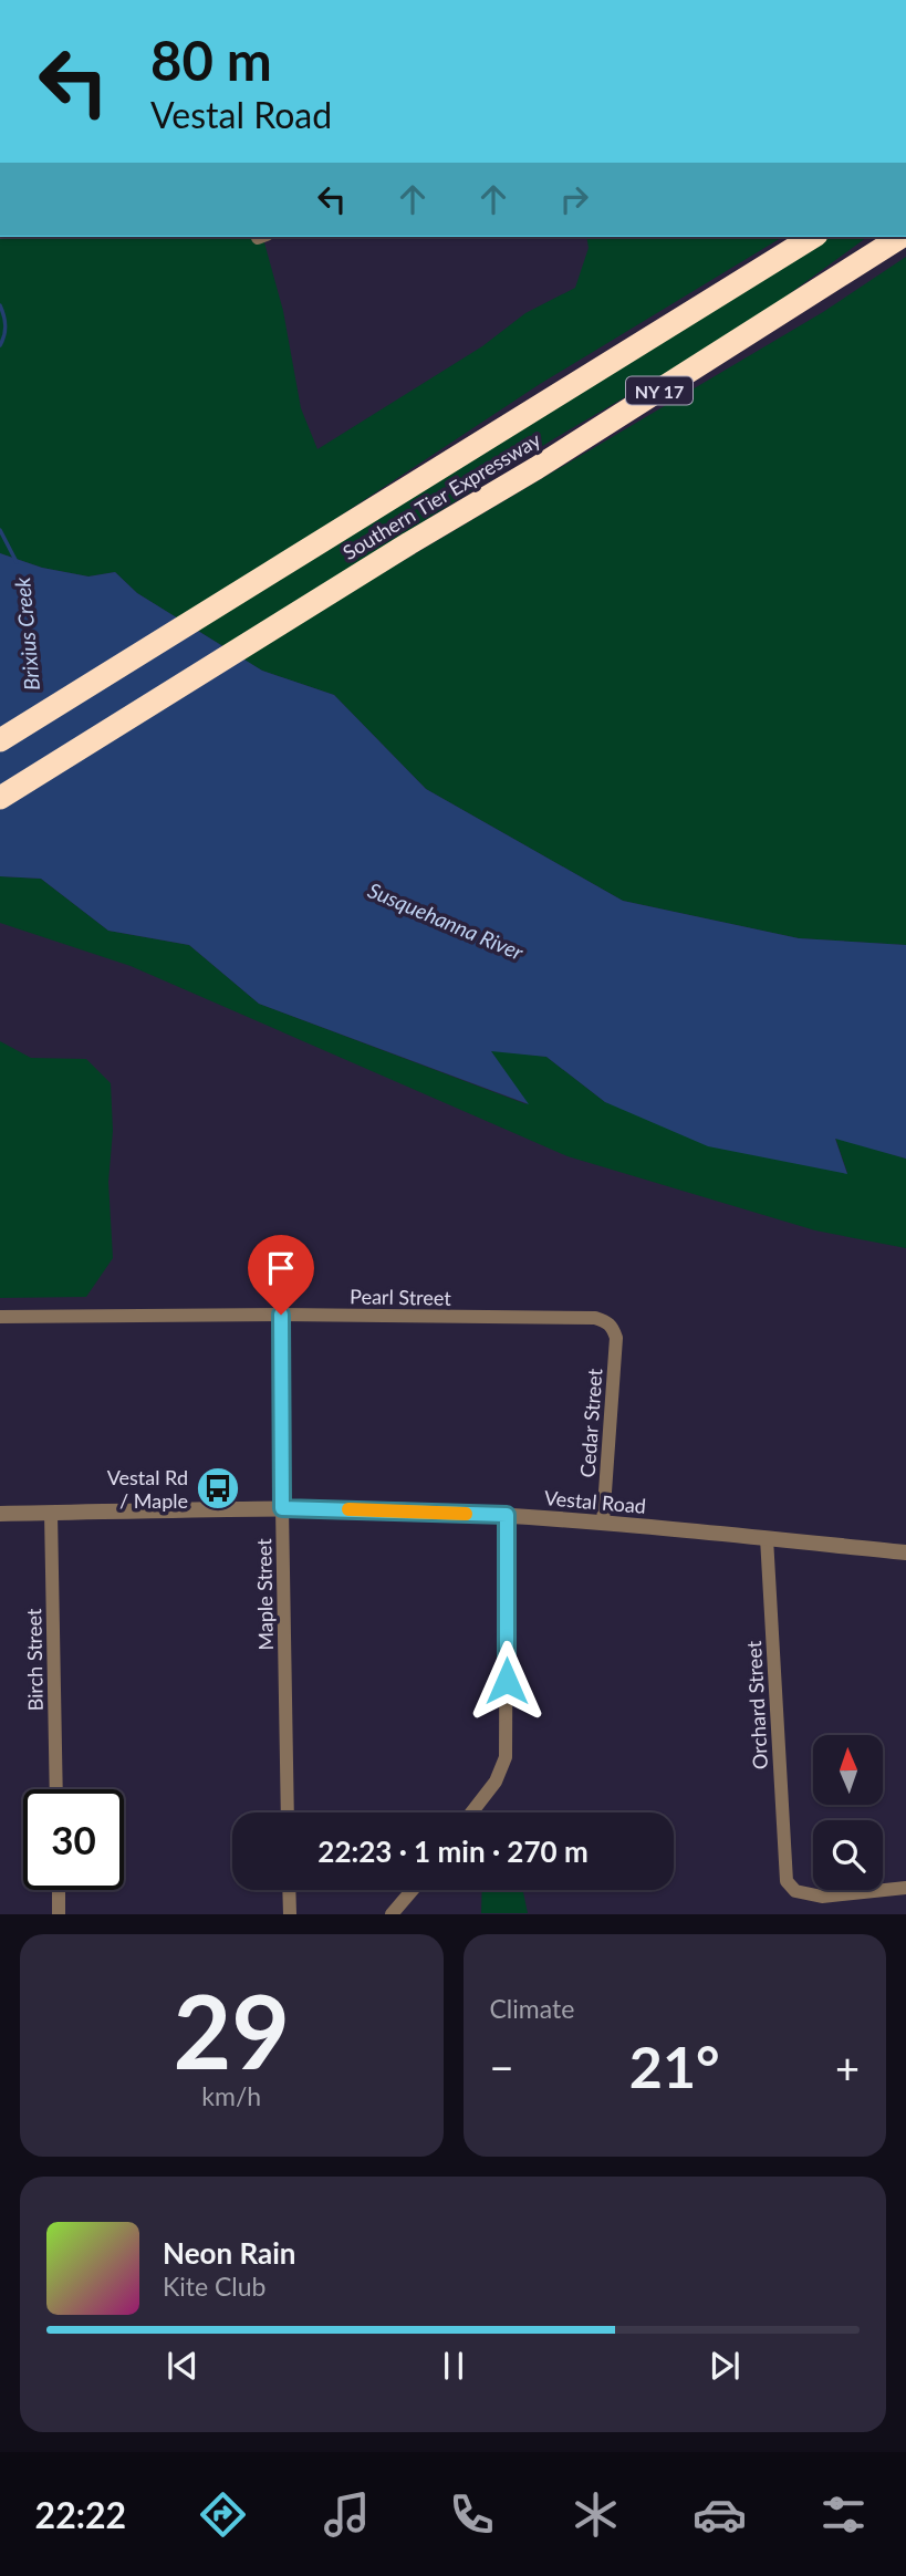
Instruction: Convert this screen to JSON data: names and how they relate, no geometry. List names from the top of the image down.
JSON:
{
  "streets": {
    "highway": ["NY 17", "Southern Tier Expressway"],
    "street": [
      "Pearl Street",
      "Cedar Street",
      "Vestal Road",
      "Maple Street",
      "Birch Street",
      "Orchard Street"
    ]
  },
  "crossings": [
    ["Pearl Street", "Cedar Street"],
    ["Pearl Street", "Maple Street"],
    ["Cedar Street", "Vestal Road"],
    ["Vestal Road", "Maple Street"],
    ["Vestal Road", "Birch Street"],
    ["Vestal Road", "Orchard Street"]
  ],
  "water": ["Brixius Creek", "Susquehanna River"],
  "places": {
    "bus stop": ["Vestal Rd / Maple"]
  },
  "north": "top",
  "page": {
    "turn": ["80 m", "Vestal Road"],
    "limit": "30",
    "trip": "22:23 · 1 min · 270 m",
    "tile": [
      ["29", "km/h"],
      "Climate"
    ],
    "heat": ["−", "21°", "+"],
    "song": ["Neon Rain", "Kite Club"],
    "tabs": "22:22"
  }
}
